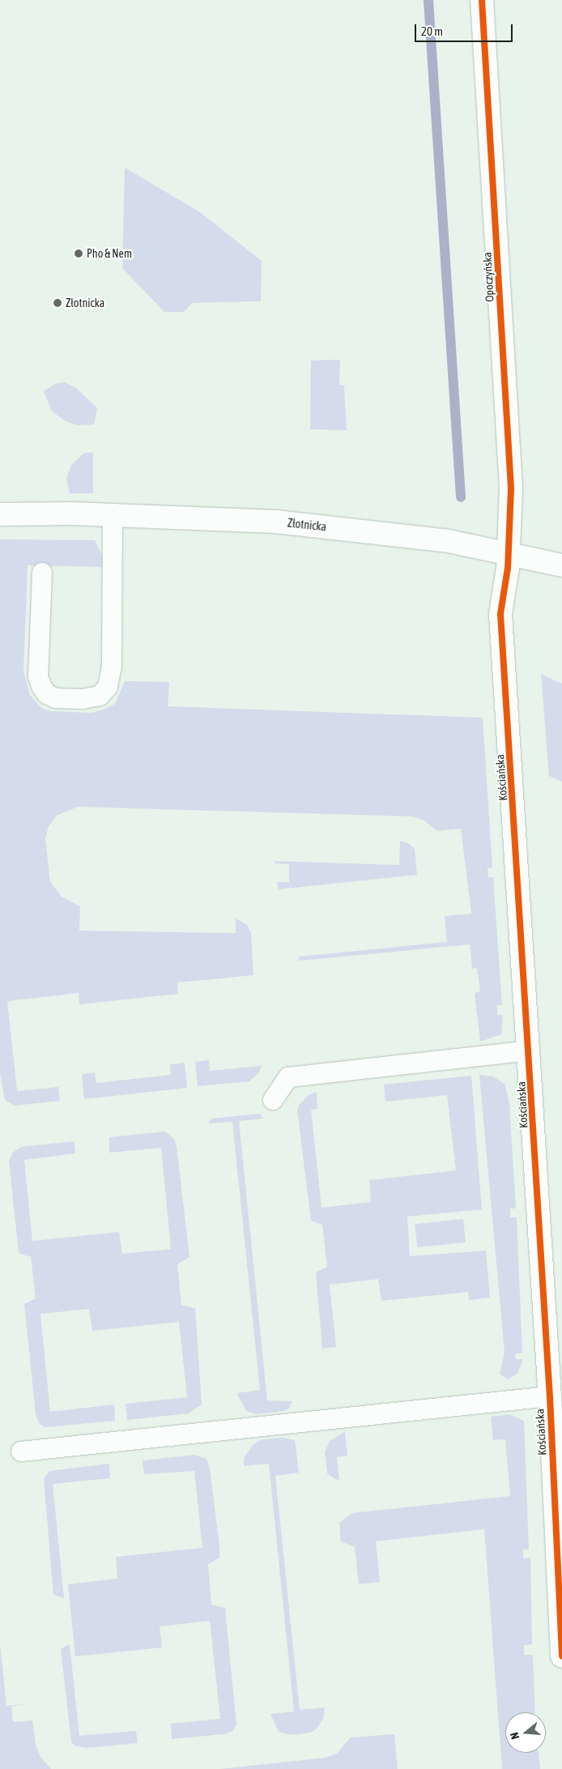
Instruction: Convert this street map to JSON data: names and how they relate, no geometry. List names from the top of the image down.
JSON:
{
  "streets": {
    "street": ["Opoczyńska", "Złotnicka", "Kościańska"]
  },
  "crossings": [
    ["Opoczyńska", "Złotnicka"],
    ["Opoczyńska", "Kościańska"],
    ["Złotnicka", "Kościańska"]
  ],
  "places": ["Pho & Nem", "Złotnicka"],
  "scale_bar": "20 m",
  "north": "left"
}
